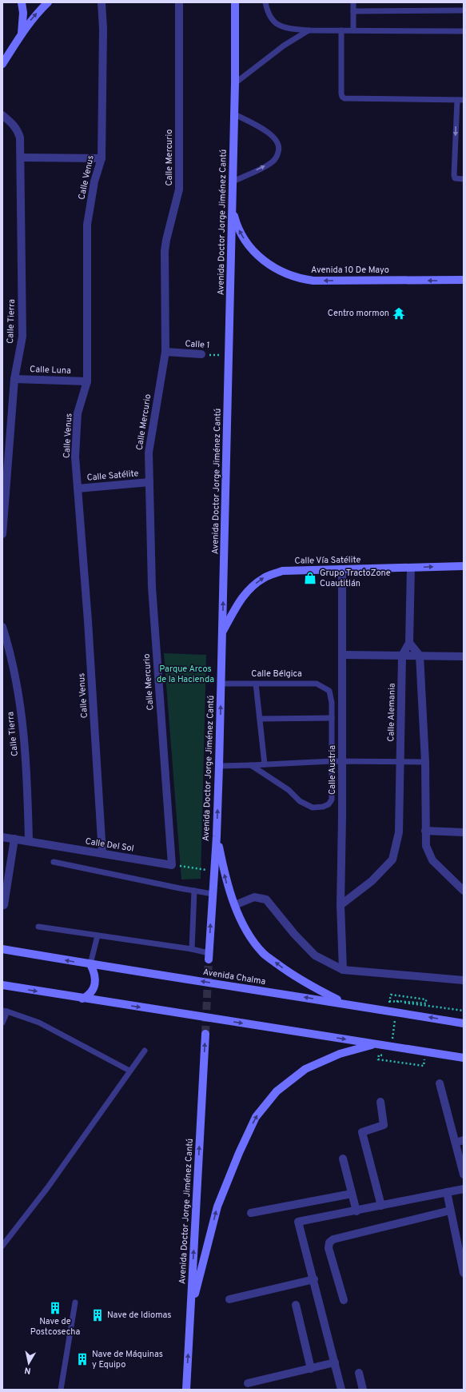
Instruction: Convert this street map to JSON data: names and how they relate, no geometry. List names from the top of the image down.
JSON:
{
  "streets": {
    "main road": [
      "Avenida Doctor Jorge Jiménez Cantú",
      "Avenida 10 De Mayo",
      "Calle Vía Satélite",
      "Avenida Chalma"
    ],
    "street": [
      "Calle Mercurio",
      "Calle Venus",
      "Calle Tierra",
      "Calle 1",
      "Calle Luna",
      "Calle Satélite",
      "Calle Alemania",
      "Calle Austria",
      "Calle Del Sol"
    ],
    "lane": ["Calle Bélgica"]
  },
  "crossings": [
    ["Calle Mercurio", "Calle 1"],
    ["Calle Mercurio", "Calle Satélite"],
    ["Calle Mercurio", "Calle Del Sol"],
    ["Calle Venus", "Calle Luna"],
    ["Calle Venus", "Calle Satélite"],
    ["Calle Venus", "Calle Del Sol"],
    ["Avenida Doctor Jorge Jiménez Cantú", "Avenida 10 De Mayo"],
    ["Avenida Doctor Jorge Jiménez Cantú", "Calle 1"],
    ["Avenida Doctor Jorge Jiménez Cantú", "Calle Vía Satélite"],
    ["Avenida Doctor Jorge Jiménez Cantú", "Calle Bélgica"],
    ["Calle Tierra", "Calle Luna"],
    ["Calle Tierra", "Calle Del Sol"],
    ["Calle Vía Satélite", "Calle Alemania"],
    ["Calle Vía Satélite", "Calle Austria"],
    ["Calle Alemania", "Calle Austria"]
  ],
  "one_way": ["Avenida Doctor Jorge Jiménez Cantú", "Avenida 10 De Mayo", "Calle Vía Satélite"],
  "parks": ["Parque Arcos de la Hacienda"],
  "places": {
    "temple": ["Centro mormon"],
    "shop": ["Grupo TractoZone Cuautitlán"],
    "building": ["Nave de Postcosecha", "Nave de Idiomas", "Nave de Máquinas y Equipo"]
  },
  "north": "bottom"
}
